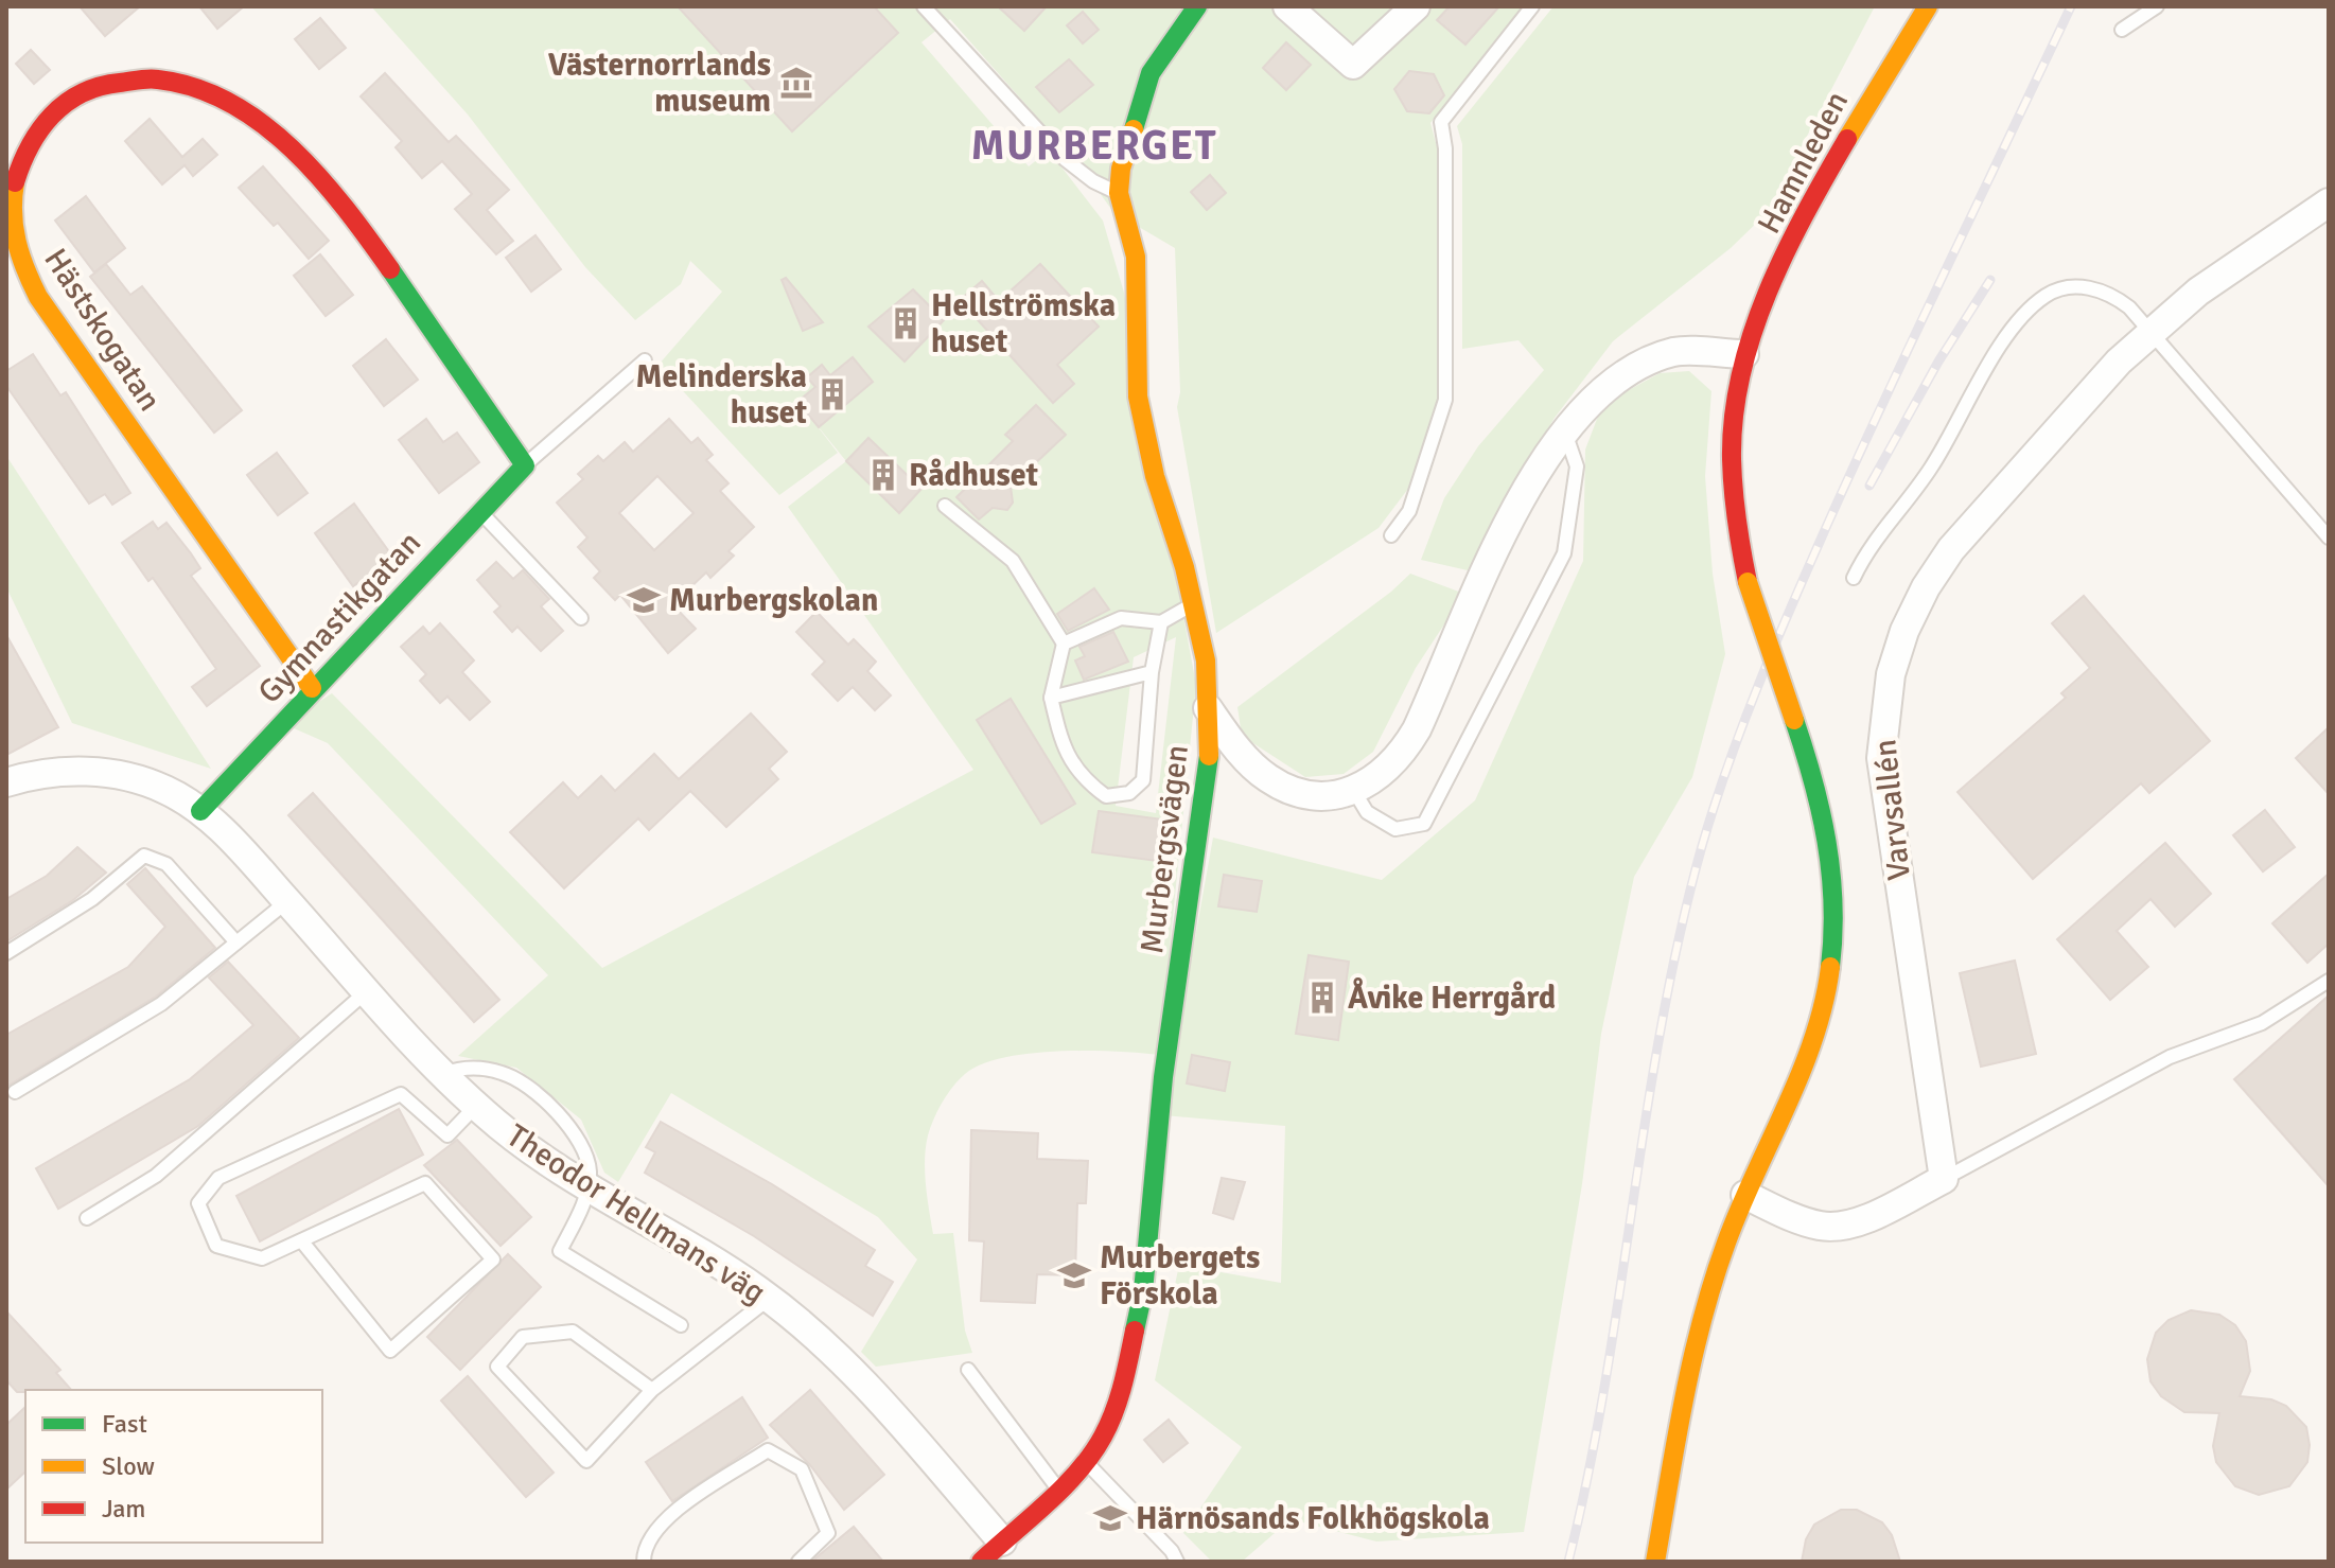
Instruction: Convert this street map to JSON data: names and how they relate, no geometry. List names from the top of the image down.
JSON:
{
  "streets": {
    "street": [
      "Hamnleden",
      "Hästskogatan",
      "Gymnastikgatan",
      "Varvsallén",
      "Murbergsvägen",
      "Theodor Hellmans väg"
    ]
  },
  "crossings": [
    ["Hamnleden", "Varvsallén"],
    ["Hästskogatan", "Gymnastikgatan"],
    ["Gymnastikgatan", "Theodor Hellmans väg"],
    ["Murbergsvägen", "Theodor Hellmans väg"]
  ],
  "districts": ["MURBERGET"],
  "places": {
    "museum": ["Västernorrlands museum"],
    "building": [
      "Hellströmska huset",
      "Melinderska huset",
      "Rådhuset",
      "Åvike Herrgård"
    ],
    "school or university": ["Murbergskolan", "Murbergets Förskola", "Härnösands Folkhögskola"]
  },
  "legend": ["Fast", "Slow", "Jam"]
}
